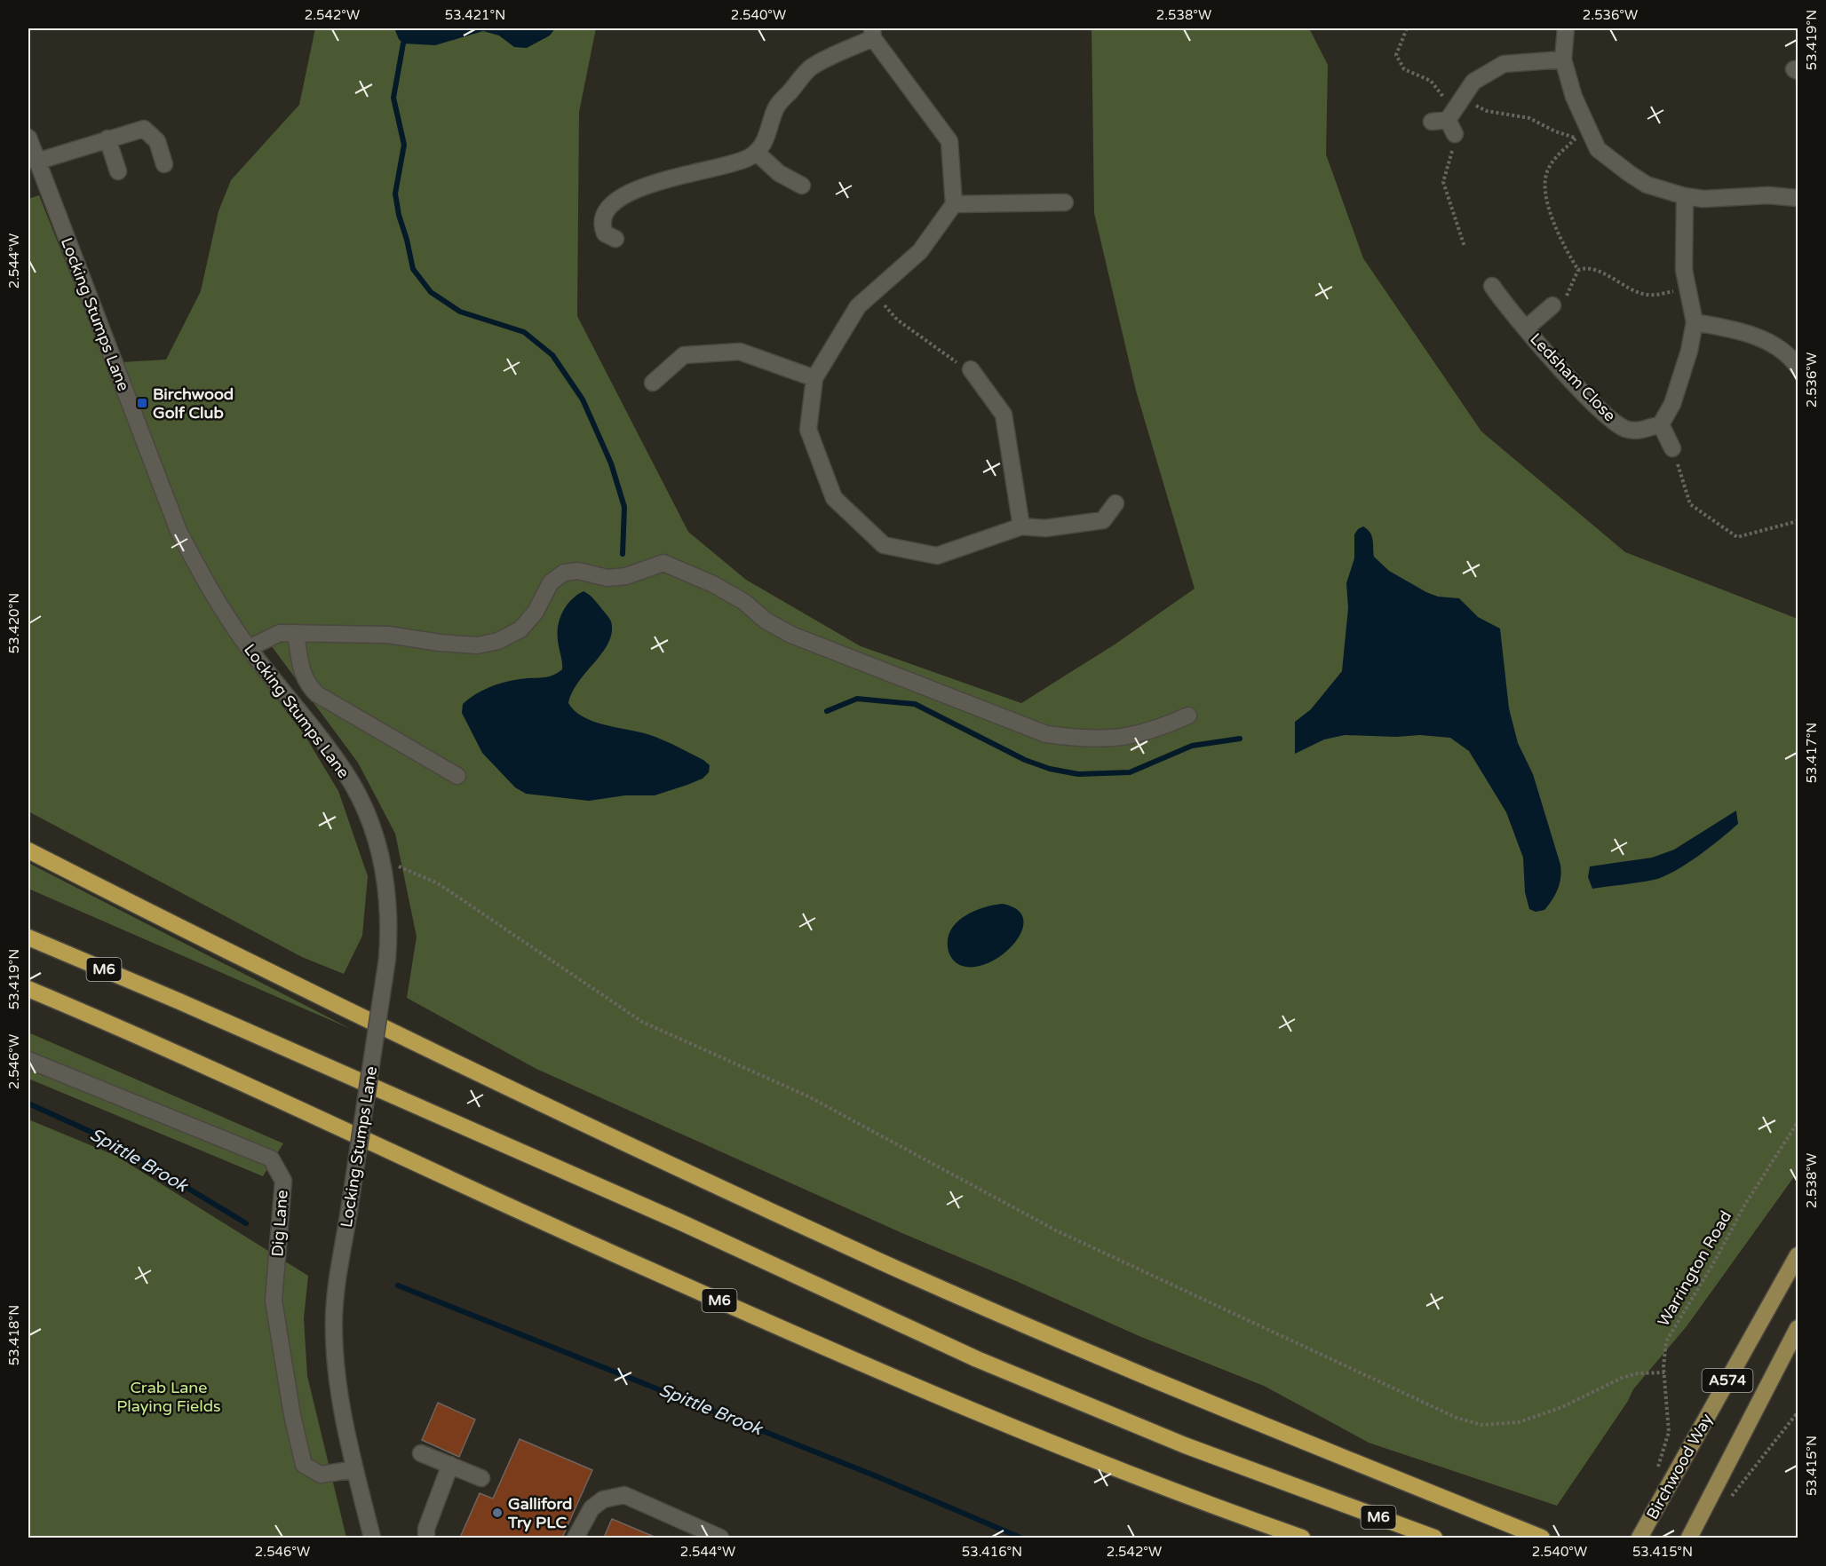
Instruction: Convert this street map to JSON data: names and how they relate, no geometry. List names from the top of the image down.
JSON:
{
  "streets": {
    "highway": ["M6"],
    "main road": ["A574", "Birchwood Way"],
    "street": ["Locking Stumps Lane", "Ledsham Close", "Dig Lane"],
    "path": ["Warrington Road"]
  },
  "crossings": [
    ["Locking Stumps Lane", "Dig Lane"]
  ],
  "water": ["Spittle Brook"],
  "parks": ["Crab Lane Playing Fields"],
  "places": {
    "transit": ["Birchwood Golf Club"],
    "other": ["Galliford Try PLC"]
  },
  "coordinates": [
    "2.542°W",
    "53.421°N",
    "2.540°W",
    "2.538°W",
    "2.536°W",
    "53.419°N",
    "2.544°W",
    "53.420°N",
    "53.417°N",
    "2.546°W",
    "53.418°N",
    "53.415°N",
    "53.416°N"
  ]
}
